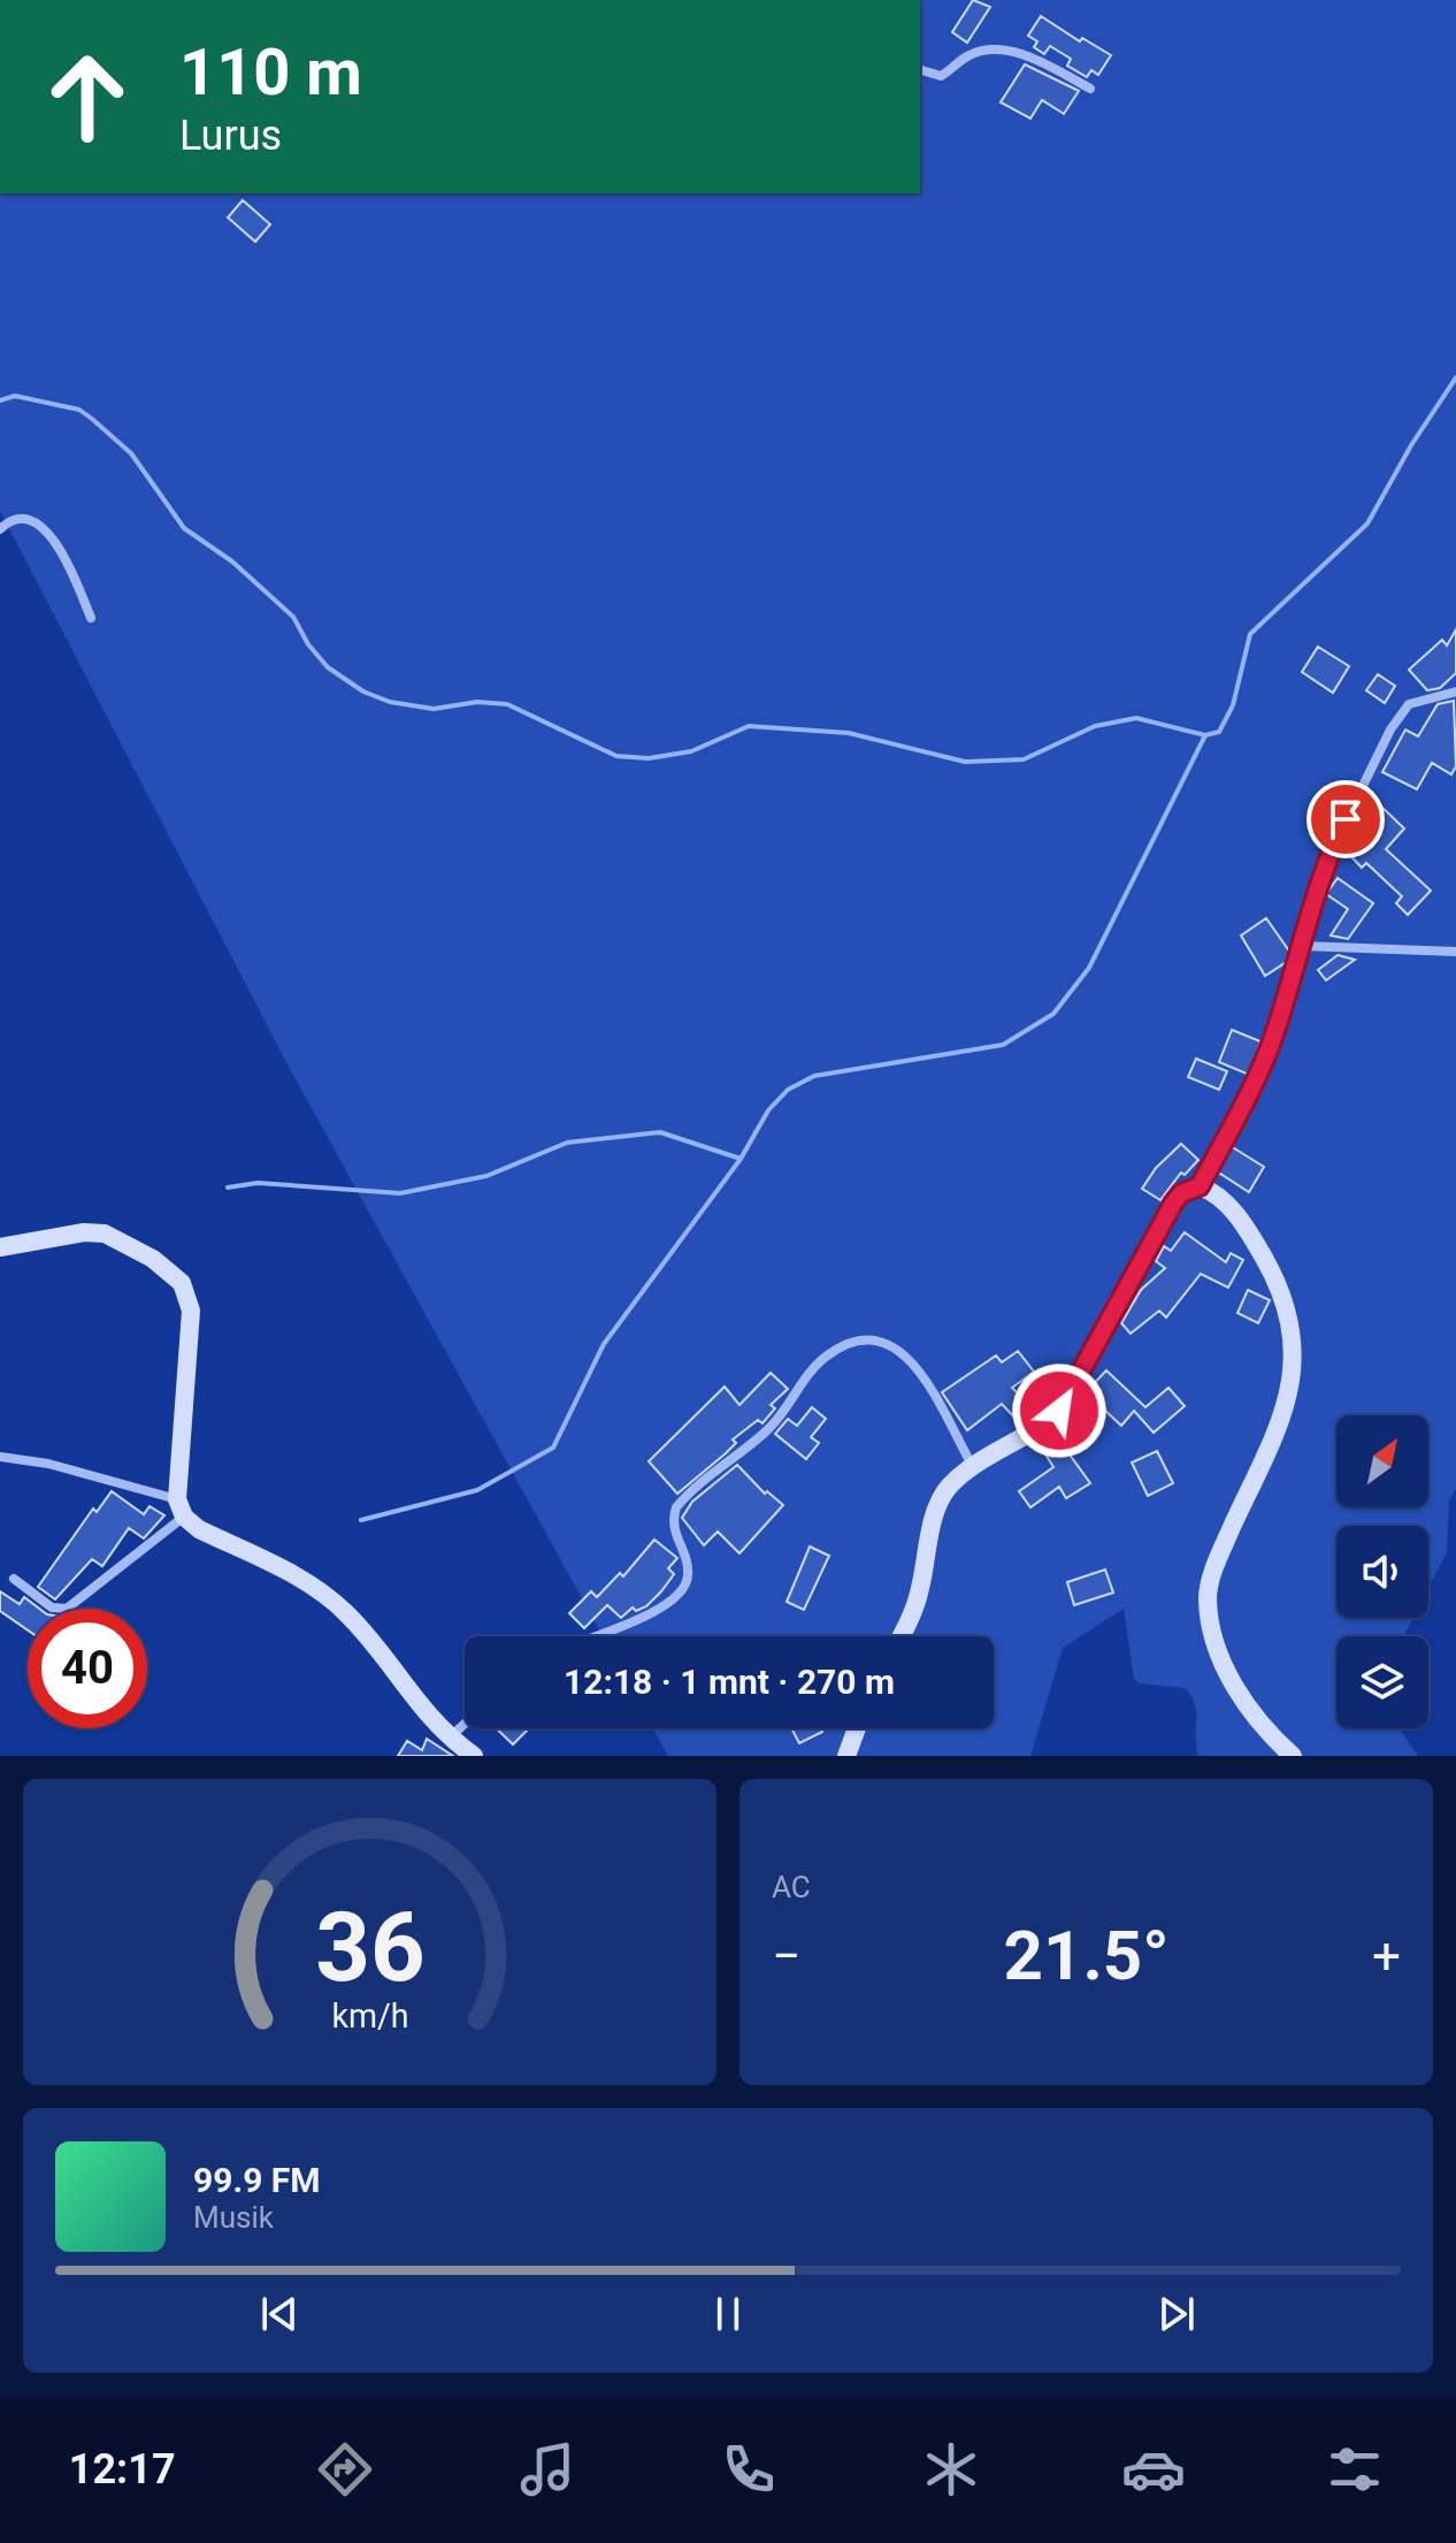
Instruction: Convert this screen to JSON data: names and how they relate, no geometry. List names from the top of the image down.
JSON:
{
  "north": "top right",
  "page": {
    "turn": ["110 m", "Lurus"],
    "limit": "40",
    "trip": "12:18 · 1 mnt · 270 m",
    "tile": "AC",
    "heat": ["−", "21.5°", "+"],
    "song": ["99.9 FM", "Musik"],
    "tabs": "12:17",
    "gauge": ["36", "km/h"]
  }
}
